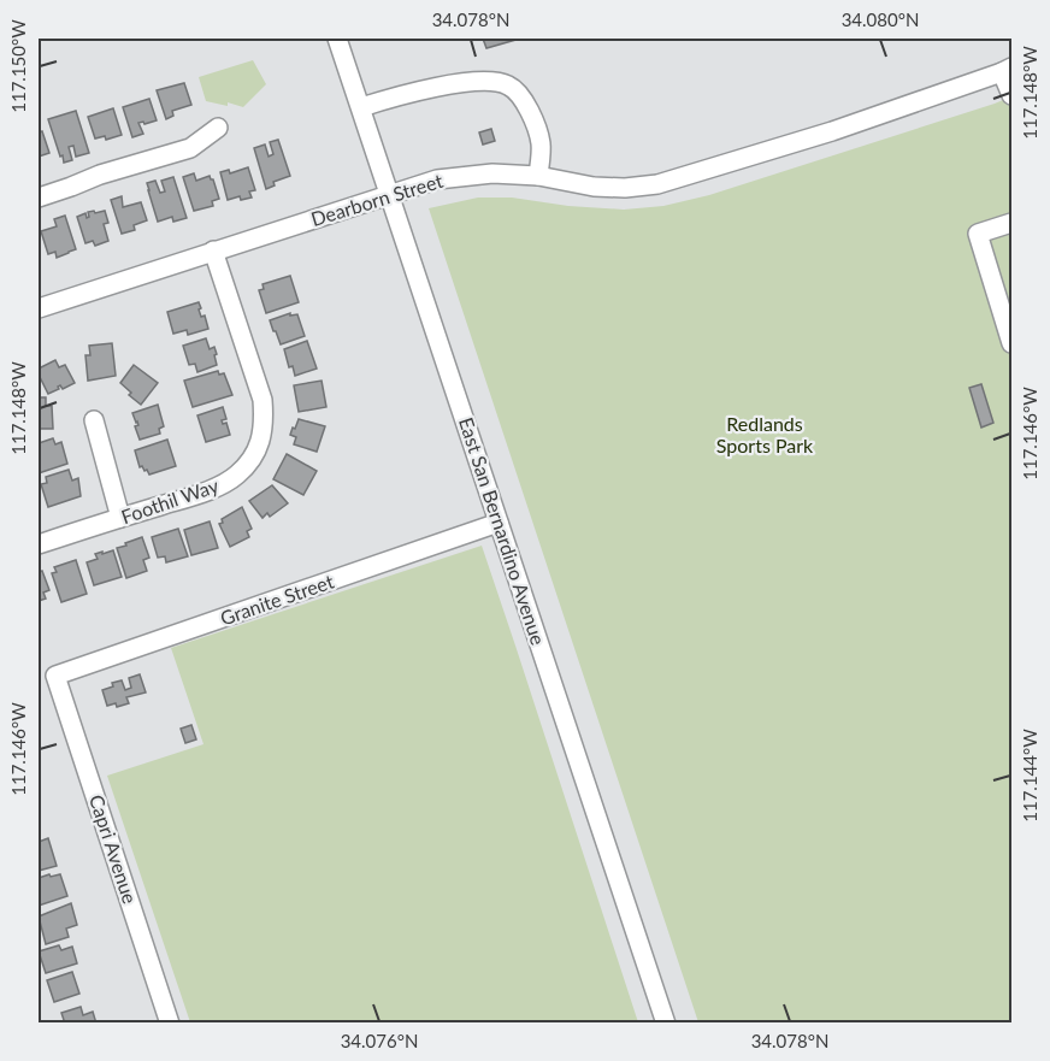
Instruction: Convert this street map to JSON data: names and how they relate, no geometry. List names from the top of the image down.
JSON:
{
  "streets": {
    "street": [
      "Dearborn Street",
      "Foothil Way",
      "East San Bernardino Avenue",
      "Granite Street",
      "Capri Avenue"
    ]
  },
  "crossings": [
    ["Dearborn Street", "Foothil Way"],
    ["Dearborn Street", "East San Bernardino Avenue"],
    ["East San Bernardino Avenue", "Granite Street"],
    ["Granite Street", "Capri Avenue"]
  ],
  "parks": ["Redlands Sports Park"],
  "coordinates": [
    "34.078°N",
    "34.080°N",
    "117.150°W",
    "117.148°W",
    "117.146°W",
    "117.144°W",
    "34.076°N"
  ]
}
